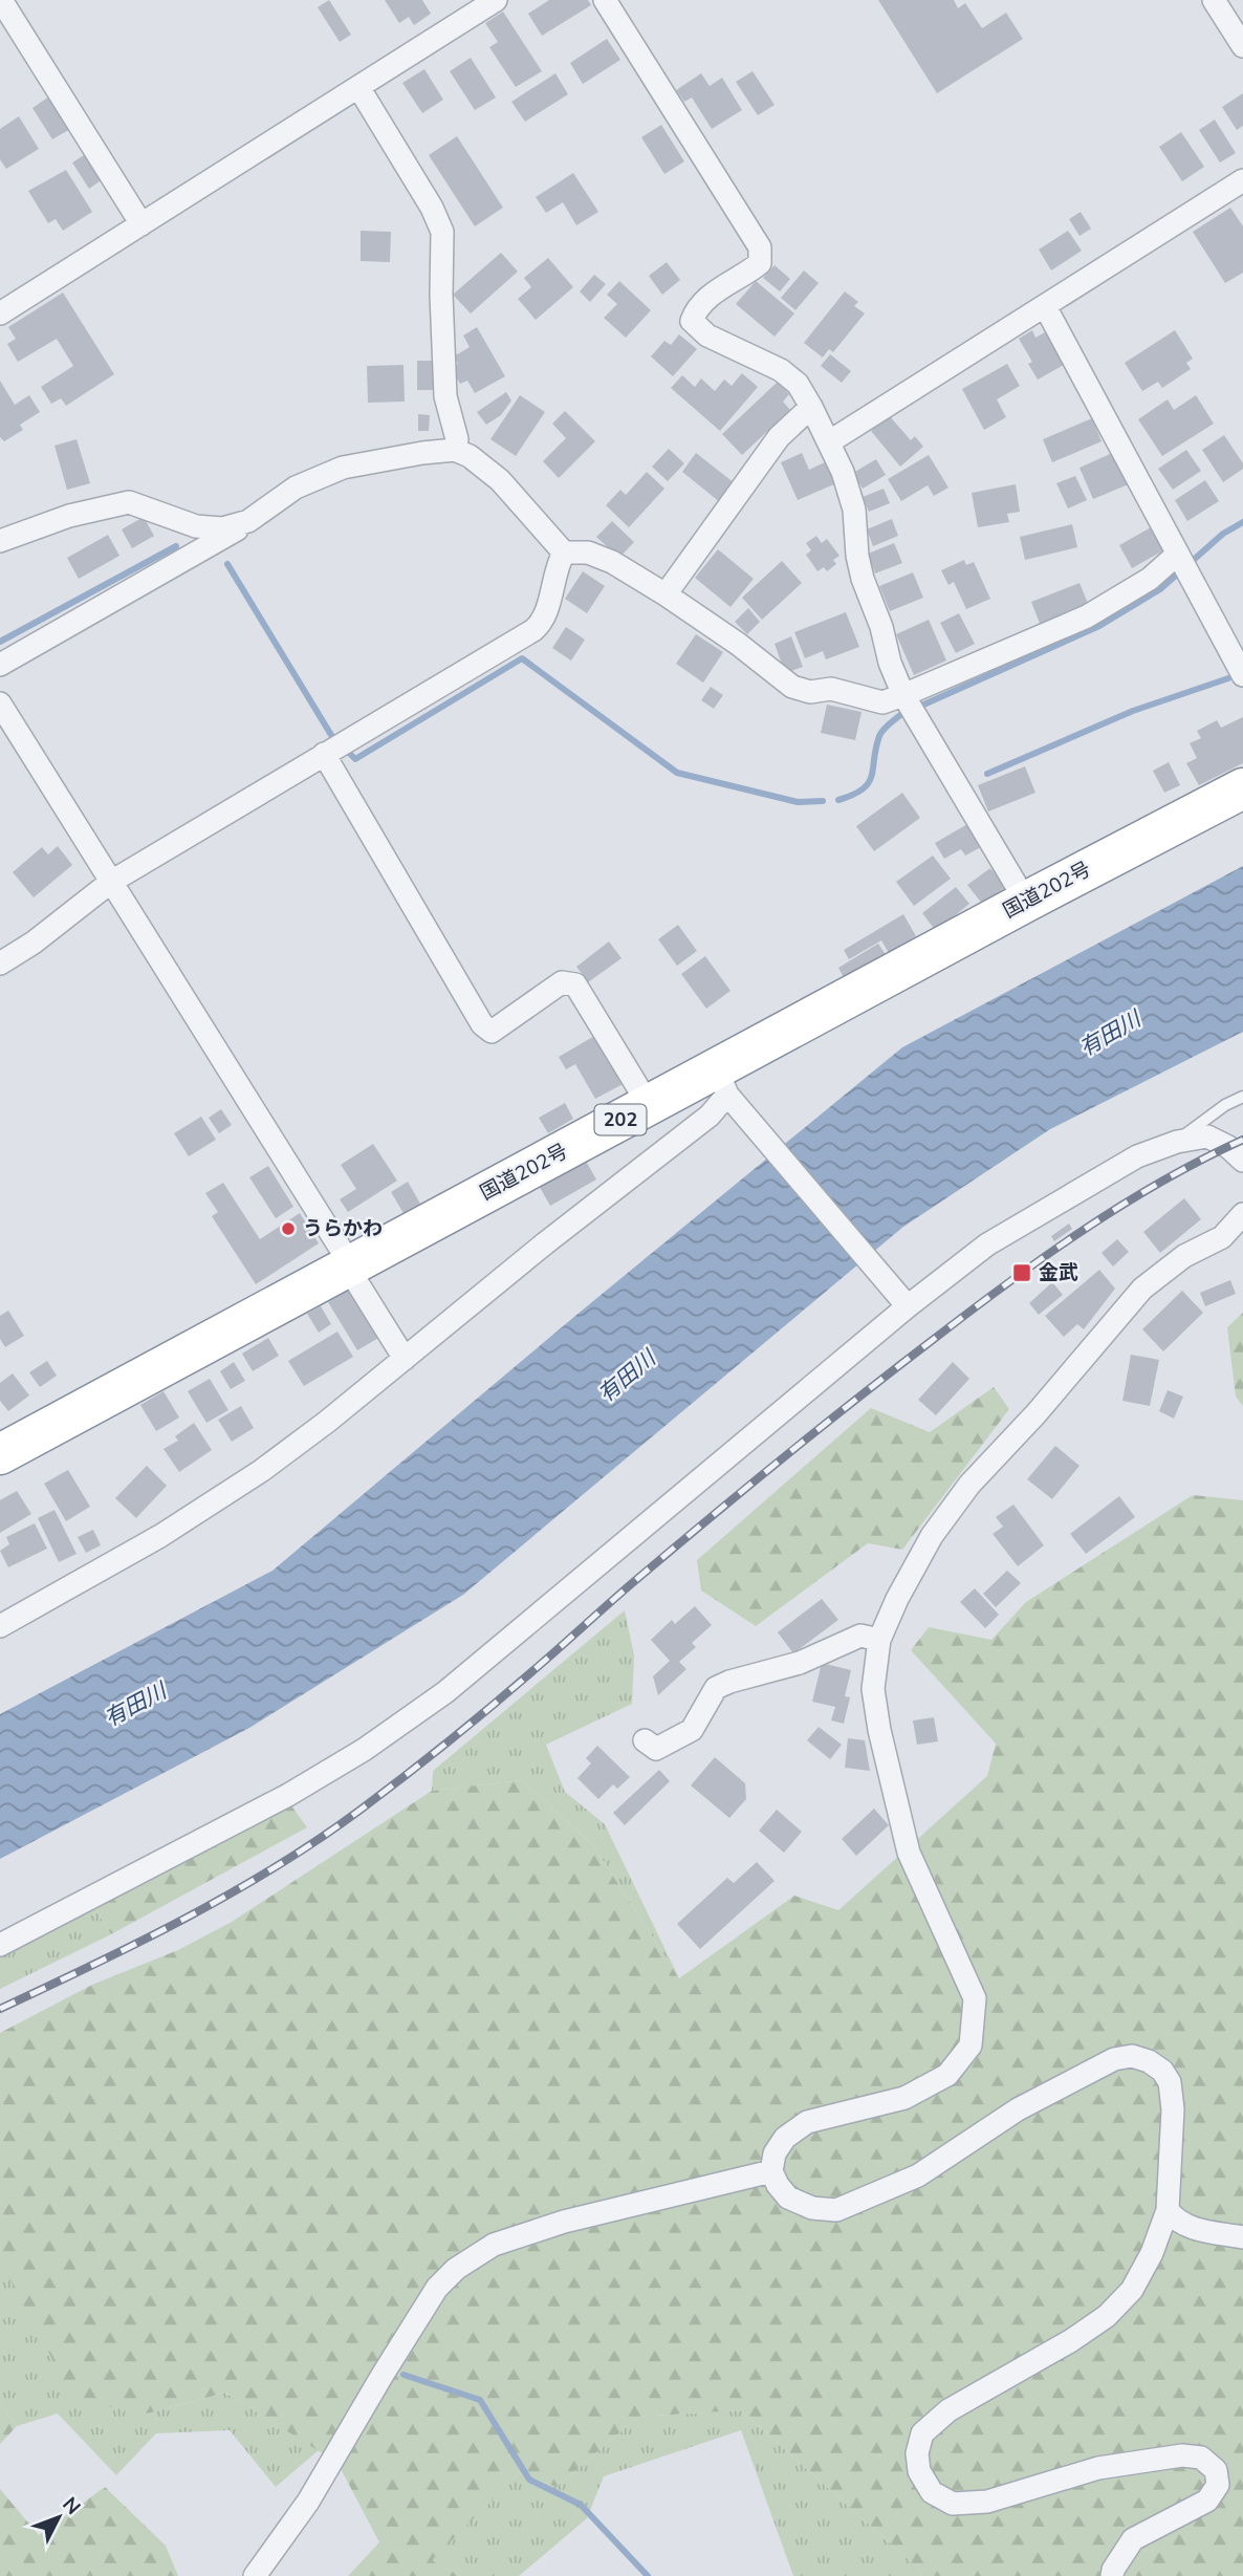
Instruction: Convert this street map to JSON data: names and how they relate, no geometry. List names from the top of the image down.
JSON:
{
  "streets": {
    "highway": ["国道202号", "202"]
  },
  "water": ["有田川"],
  "places": {
    "other": ["うらかわ"],
    "transit": ["金武"]
  },
  "north": "top right"
}
